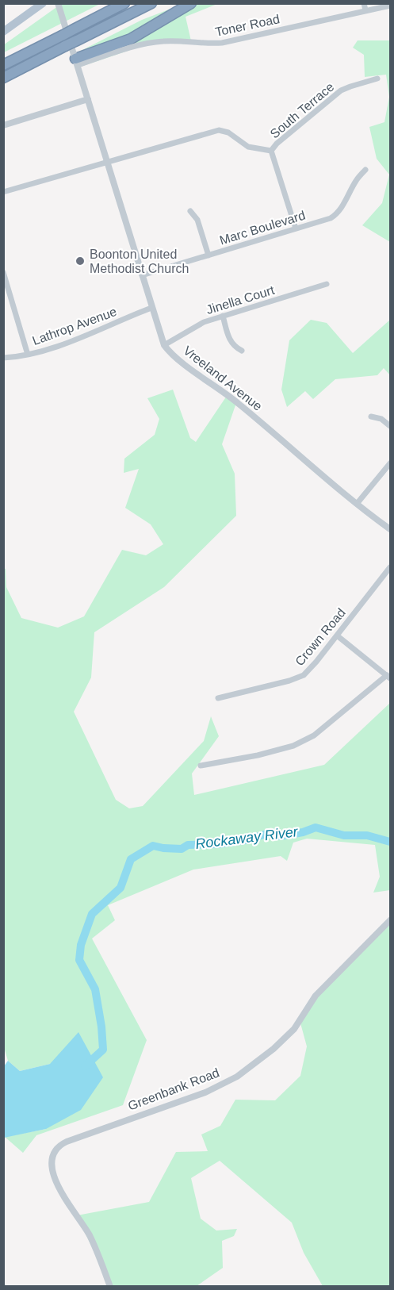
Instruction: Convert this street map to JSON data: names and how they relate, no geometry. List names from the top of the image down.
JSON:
{
  "streets": {
    "street": [
      "Toner Road",
      "South Terrace",
      "Marc Boulevard",
      "Jinella Court",
      "Lathrop Avenue",
      "Vreeland Avenue",
      "Crown Road",
      "Greenbank Road"
    ]
  },
  "crossings": [
    ["Toner Road", "Vreeland Avenue"],
    ["South Terrace", "Vreeland Avenue"],
    ["Marc Boulevard", "Vreeland Avenue"],
    ["Jinella Court", "Vreeland Avenue"],
    ["Lathrop Avenue", "Vreeland Avenue"]
  ],
  "water": ["Rockaway River"],
  "places": ["Boonton United Methodist Church"]
}
